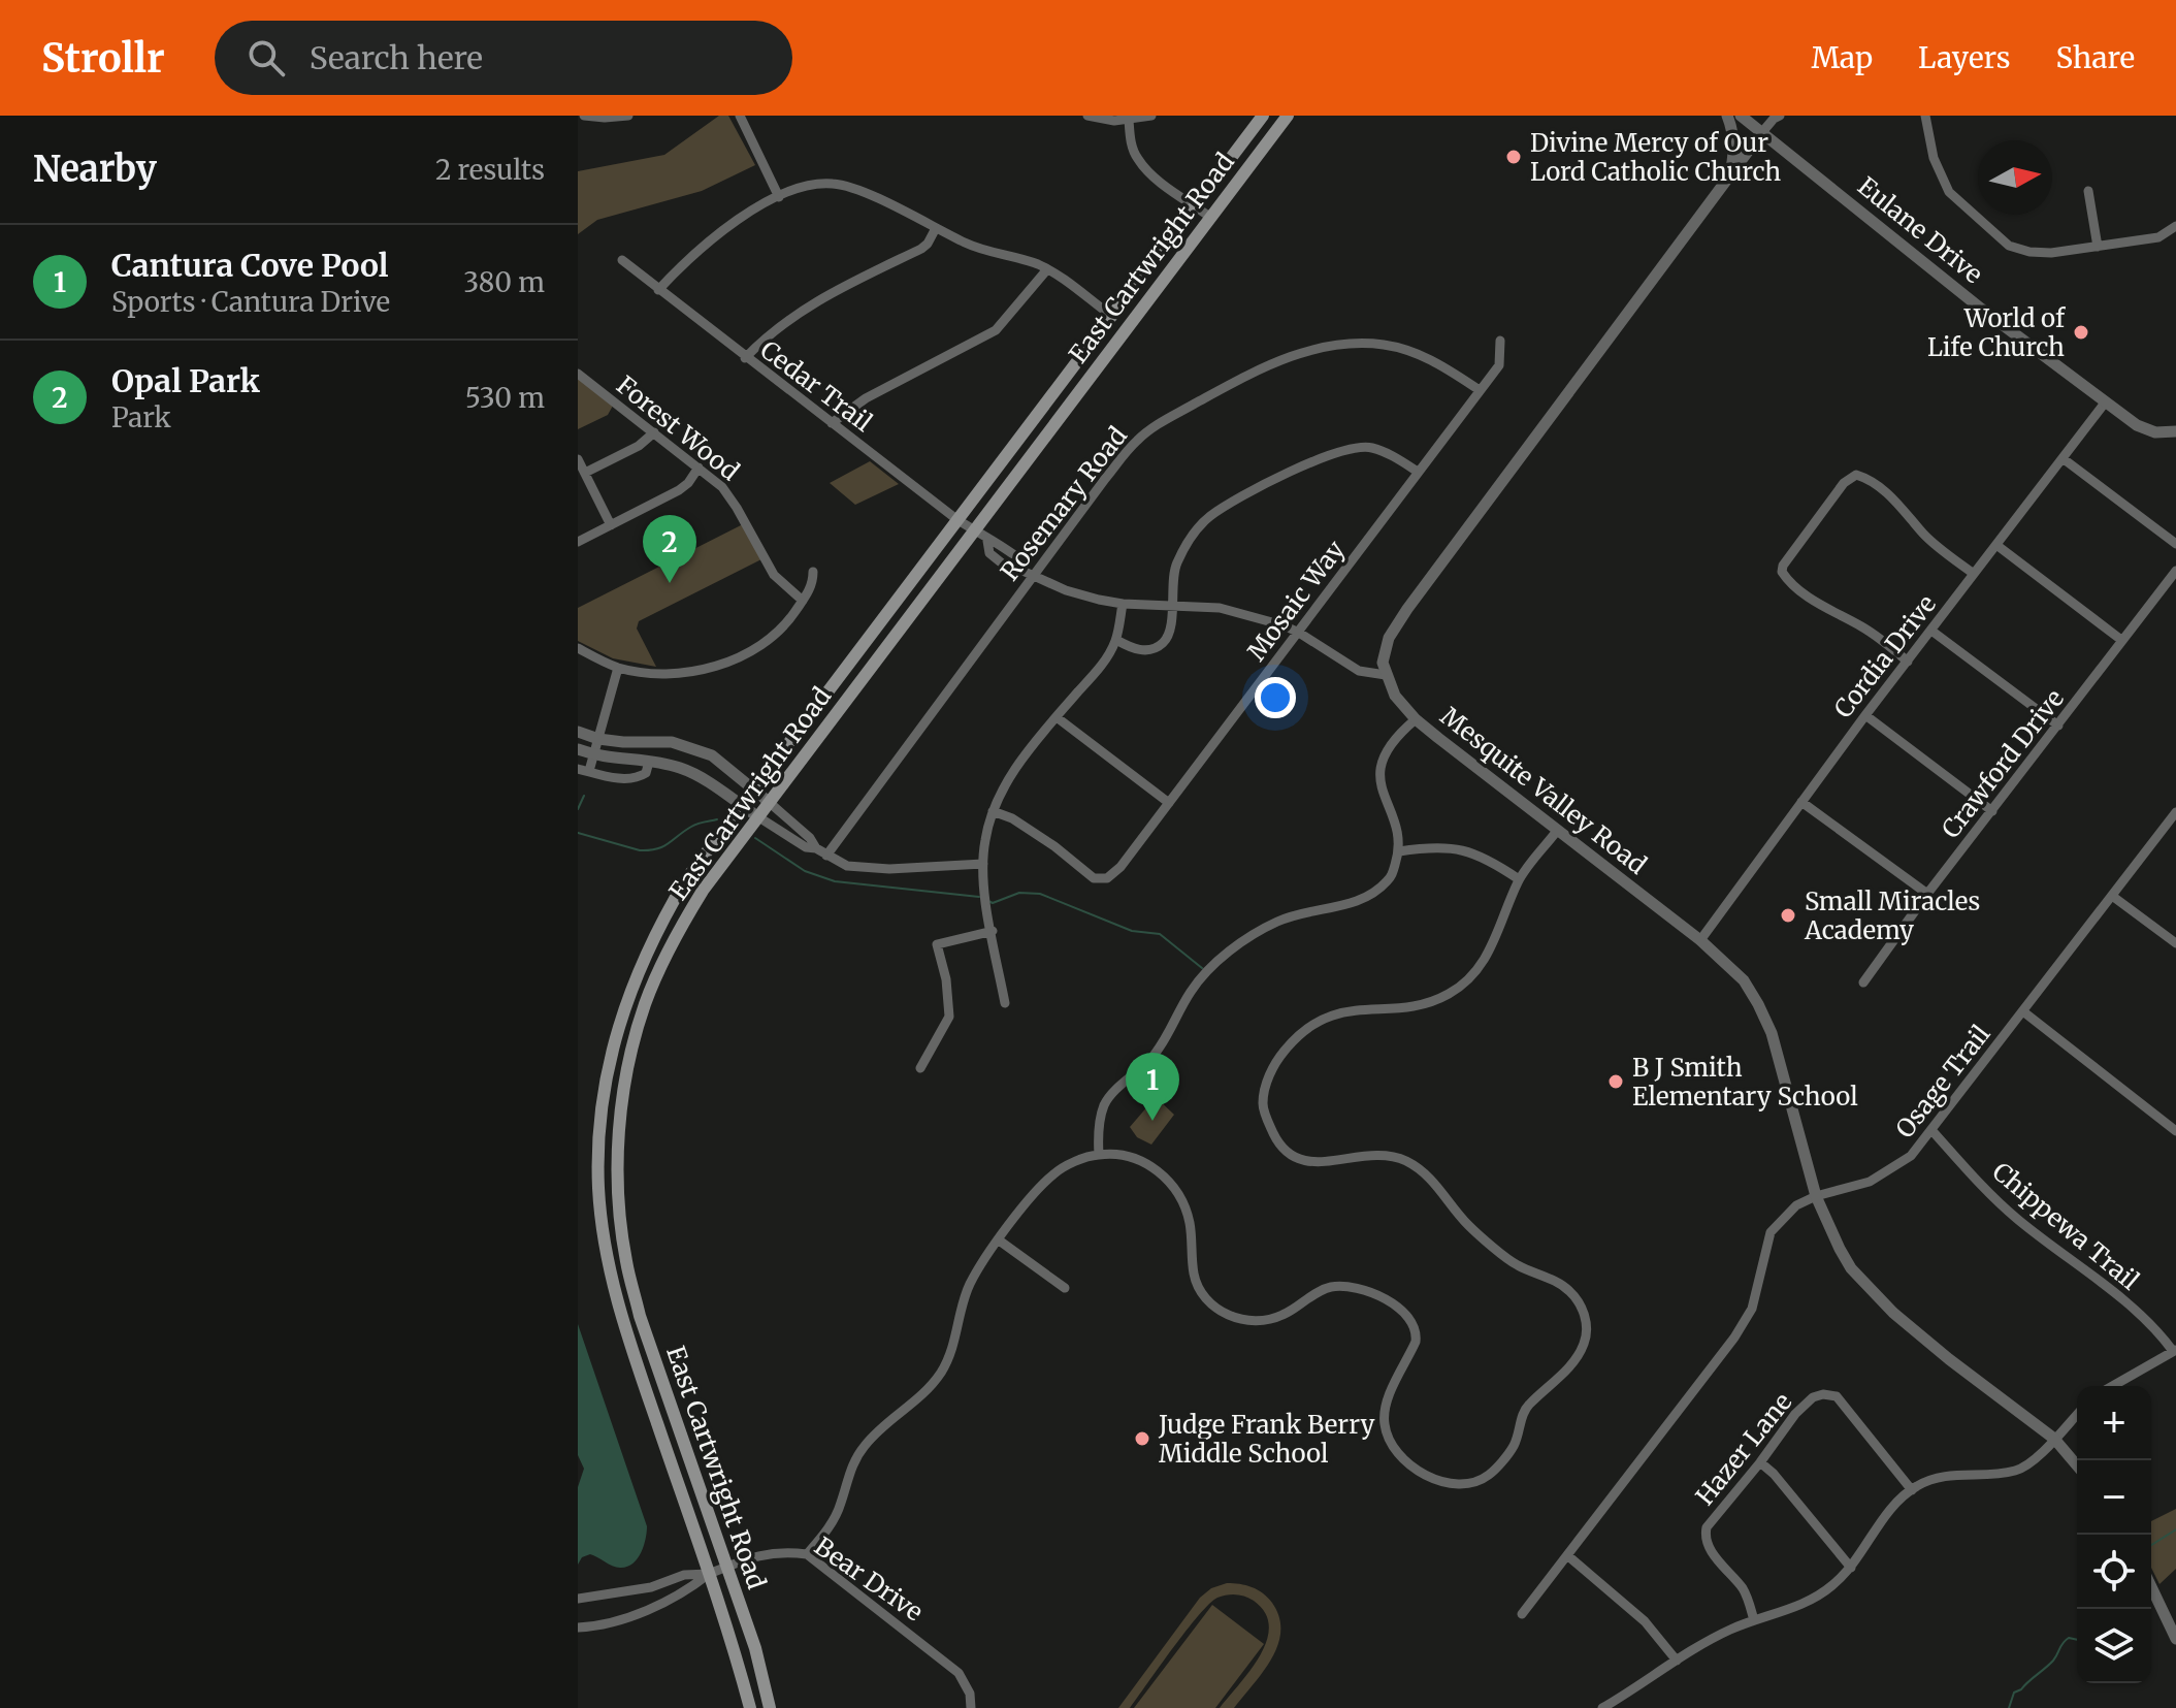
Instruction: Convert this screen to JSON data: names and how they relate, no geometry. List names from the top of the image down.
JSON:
{
  "streets": {
    "main road": ["East Cartwright Road"],
    "street": [
      "Eulane Drive",
      "Cedar Trail",
      "Forest Wood",
      "Rosemary Road",
      "Mosaic Way",
      "Cordia Drive",
      "Crawford Drive",
      "Mesquite Valley Road",
      "Osage Trail",
      "Chippewa Trail",
      "Hazer Lane",
      "Bear Drive"
    ]
  },
  "crossings": [
    ["Eulane Drive", "Cordia Drive"],
    ["East Cartwright Road", "Cedar Trail"],
    ["East Cartwright Road", "Bear Drive"],
    ["Cedar Trail", "Rosemary Road"],
    ["Cedar Trail", "Mosaic Way"],
    ["Cedar Trail", "Mesquite Valley Road"],
    ["Rosemary Road", "Mosaic Way"],
    ["Cordia Drive", "Mesquite Valley Road"],
    ["Mesquite Valley Road", "Osage Trail"],
    ["Osage Trail", "Chippewa Trail"]
  ],
  "places": [
    "Divine Mercy of Our Lord Catholic Church",
    "World of Life Church",
    "Small Miracles Academy",
    "B J Smith Elementary School",
    "Judge Frank Berry Middle School"
  ],
  "north": "right",
  "page": {
    "header": "Strollr",
    "search": "Search here",
    "nav": ["Map", "Layers", "Share"],
    "heading": ["Nearby", "2 results"],
    "list": [
      {
        "mark": "1",
        "name": "Cantura Cove Pool",
        "note": "Sports · Cantura Drive",
        "value": "380 m"
      },
      {
        "mark": "2",
        "name": "Opal Park",
        "note": "Park",
        "value": "530 m"
      }
    ],
    "pins": ["2", "1"],
    "map_buttons": ["+", "−"]
  }
}
